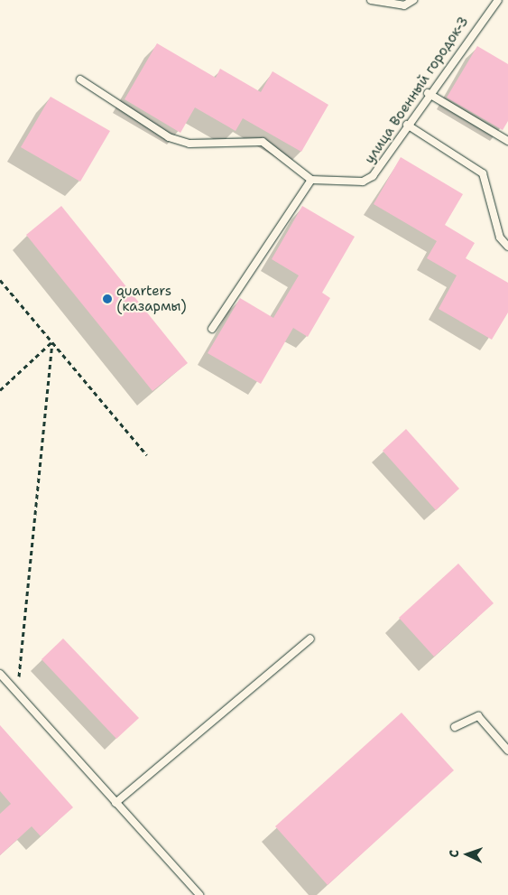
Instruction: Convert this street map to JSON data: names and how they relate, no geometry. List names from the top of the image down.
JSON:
{
  "streets": {
    "lane": ["улица Военный городок-3"]
  },
  "places": ["quarters (казармы)"],
  "north": "left"
}
